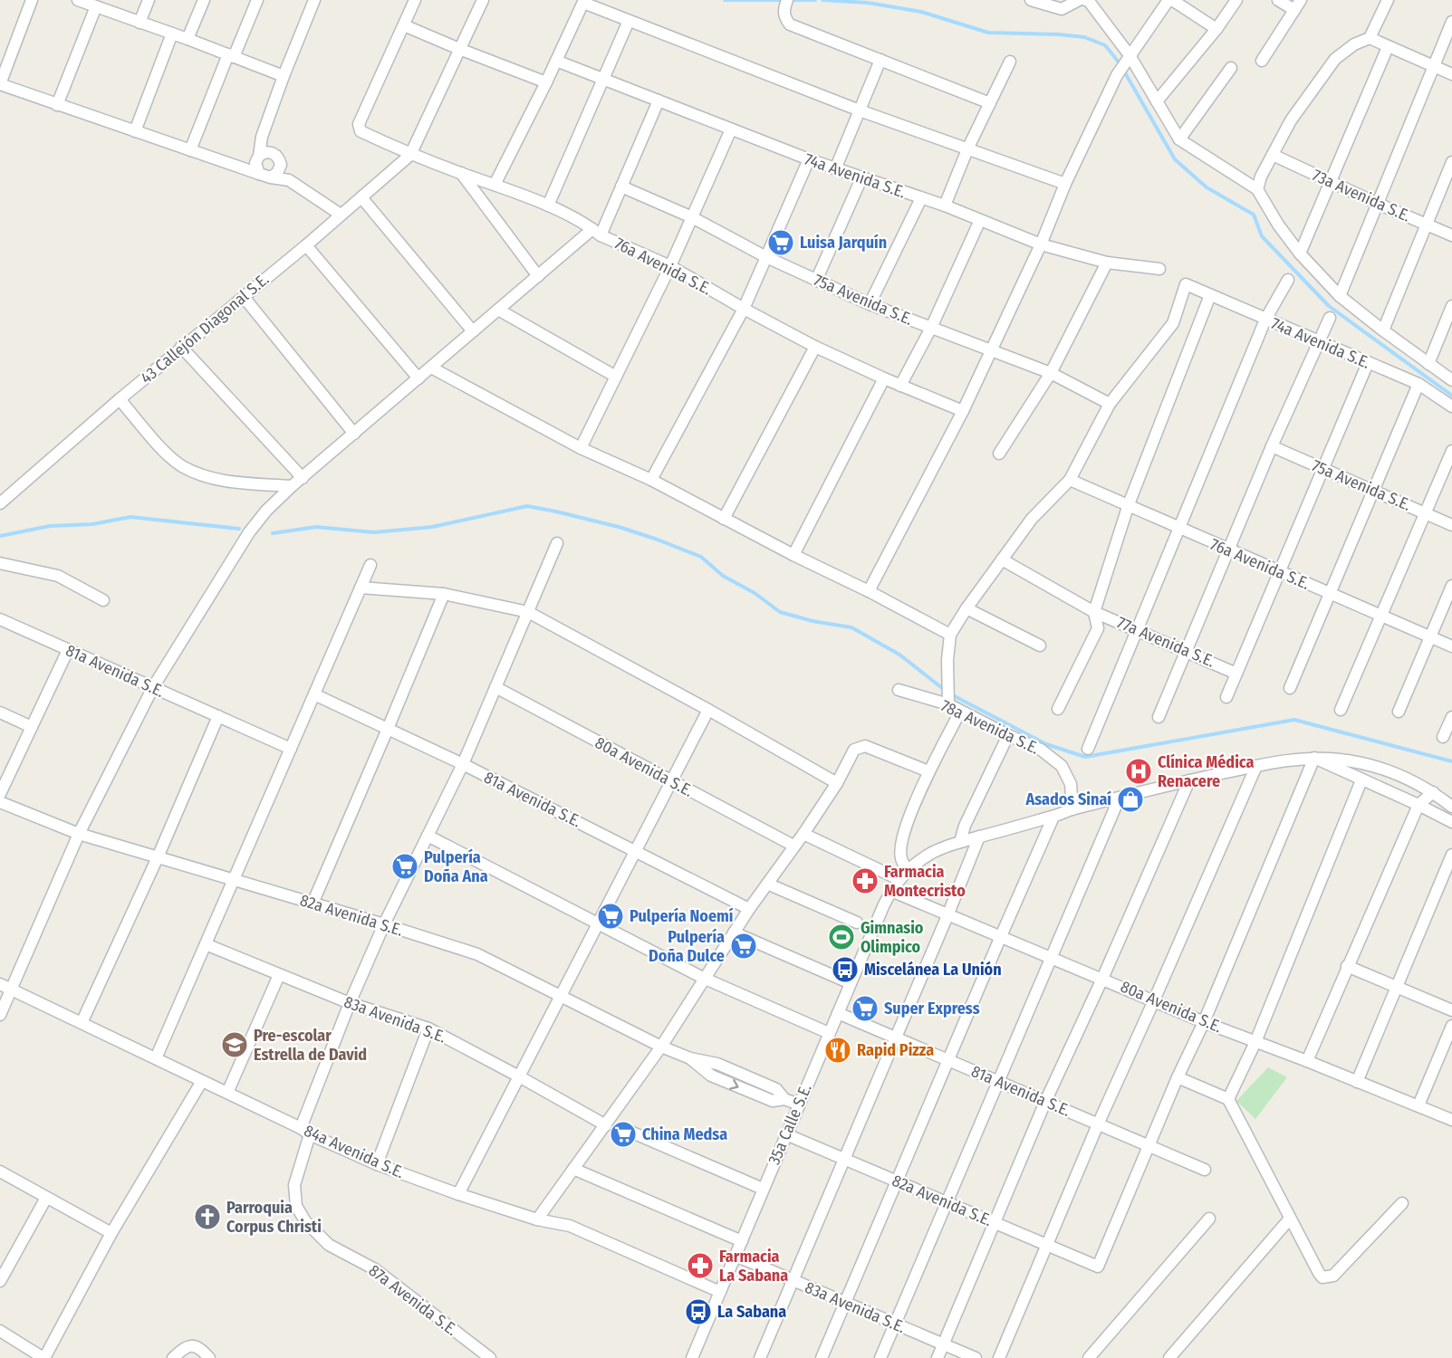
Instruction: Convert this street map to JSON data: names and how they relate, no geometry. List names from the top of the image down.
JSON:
{
  "streets": {
    "street": [
      "74a Avenida S.E.",
      "73a Avenida S.E.",
      "76a Avenida S.E.",
      "75a Avenida S.E.",
      "43 Callejón Diagonal S.E.",
      "77a Avenida S.E.",
      "81a Avenida S.E.",
      "78a Avenida S.E.",
      "80a Avenida S.E.",
      "82a Avenida S.E.",
      "83a Avenida S.E.",
      "35a Calle S.E.",
      "84a Avenida S.E.",
      "87a Avenida S.E."
    ]
  },
  "crossings": [
    ["74a Avenida S.E.", "75a Avenida S.E."],
    ["76a Avenida S.E.", "43 Callejón Diagonal S.E."],
    ["81a Avenida S.E.", "82a Avenida S.E."],
    ["81a Avenida S.E.", "35a Calle S.E."],
    ["81a Avenida S.E.", "87a Avenida S.E."],
    ["78a Avenida S.E.", "35a Calle S.E."],
    ["80a Avenida S.E.", "35a Calle S.E."],
    ["80a Avenida S.E.", "87a Avenida S.E."],
    ["82a Avenida S.E.", "35a Calle S.E."],
    ["82a Avenida S.E.", "87a Avenida S.E."],
    ["83a Avenida S.E.", "35a Calle S.E."],
    ["83a Avenida S.E.", "87a Avenida S.E."],
    ["35a Calle S.E.", "84a Avenida S.E."],
    ["84a Avenida S.E.", "87a Avenida S.E."]
  ],
  "places": {
    "supermarket": [
      "Luisa Jarquín",
      "Pulpería Doña Ana",
      "Pulpería Noemí",
      "Pulpería Doña Dulce",
      "Super Express",
      "China Medsa"
    ],
    "hospital": ["Clínica Médica Renacere"],
    "shop": ["Asados Sinaí"],
    "pharmacy": ["Farmacia Montecristo", "Farmacia La Sabana"],
    "sports": ["Gimnasio Olimpico"],
    "bus stop": ["Miscelánea La Unión", "La Sabana"],
    "school or university": ["Pre-escolar Estrella de David"],
    "restaurant": ["Rapid Pizza"],
    "church": ["Parroquia Corpus Christi"]
  }
}
